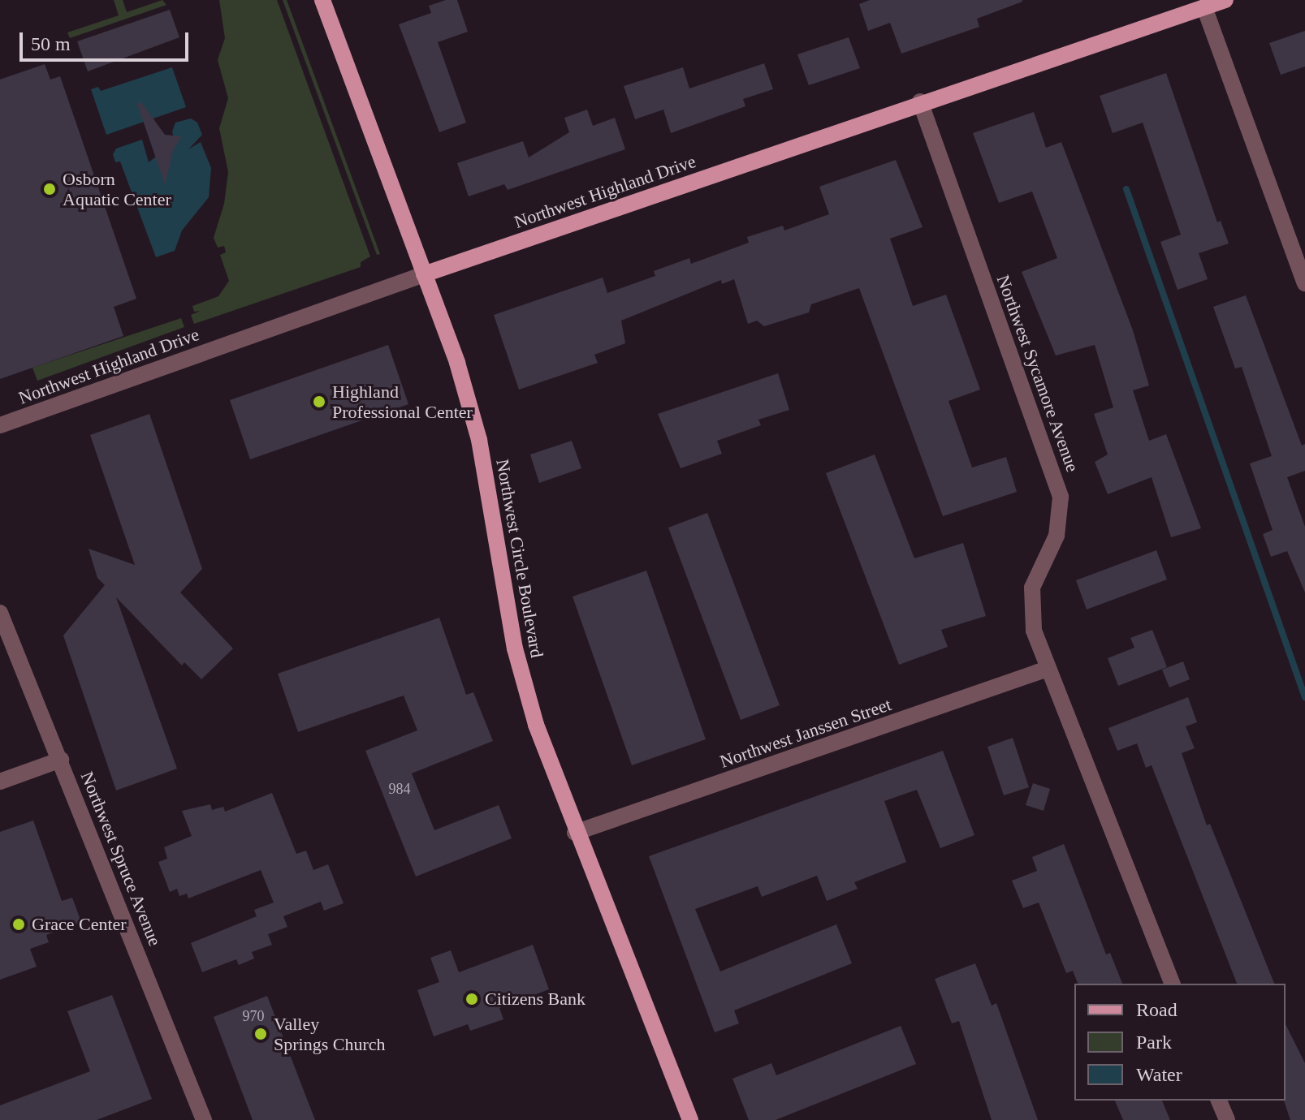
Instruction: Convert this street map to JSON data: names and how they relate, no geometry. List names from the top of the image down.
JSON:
{
  "streets": {
    "main road": ["Northwest Highland Drive", "Northwest Circle Boulevard"],
    "street": ["Northwest Sycamore Avenue", "Northwest Janssen Street", "Northwest Spruce Avenue"]
  },
  "crossings": [
    ["Northwest Highland Drive", "Northwest Sycamore Avenue"],
    ["Northwest Highland Drive", "Northwest Circle Boulevard"],
    ["Northwest Sycamore Avenue", "Northwest Janssen Street"],
    ["Northwest Circle Boulevard", "Northwest Janssen Street"]
  ],
  "places": [
    "Osborn Aquatic Center",
    "Highland Professional Center",
    "Grace Center",
    "Citizens Bank",
    "Valley Springs Church"
  ],
  "house_numbers": ["984", "970"],
  "legend": ["Road", "Park", "Water"],
  "scale_bar": "50 m"
}
